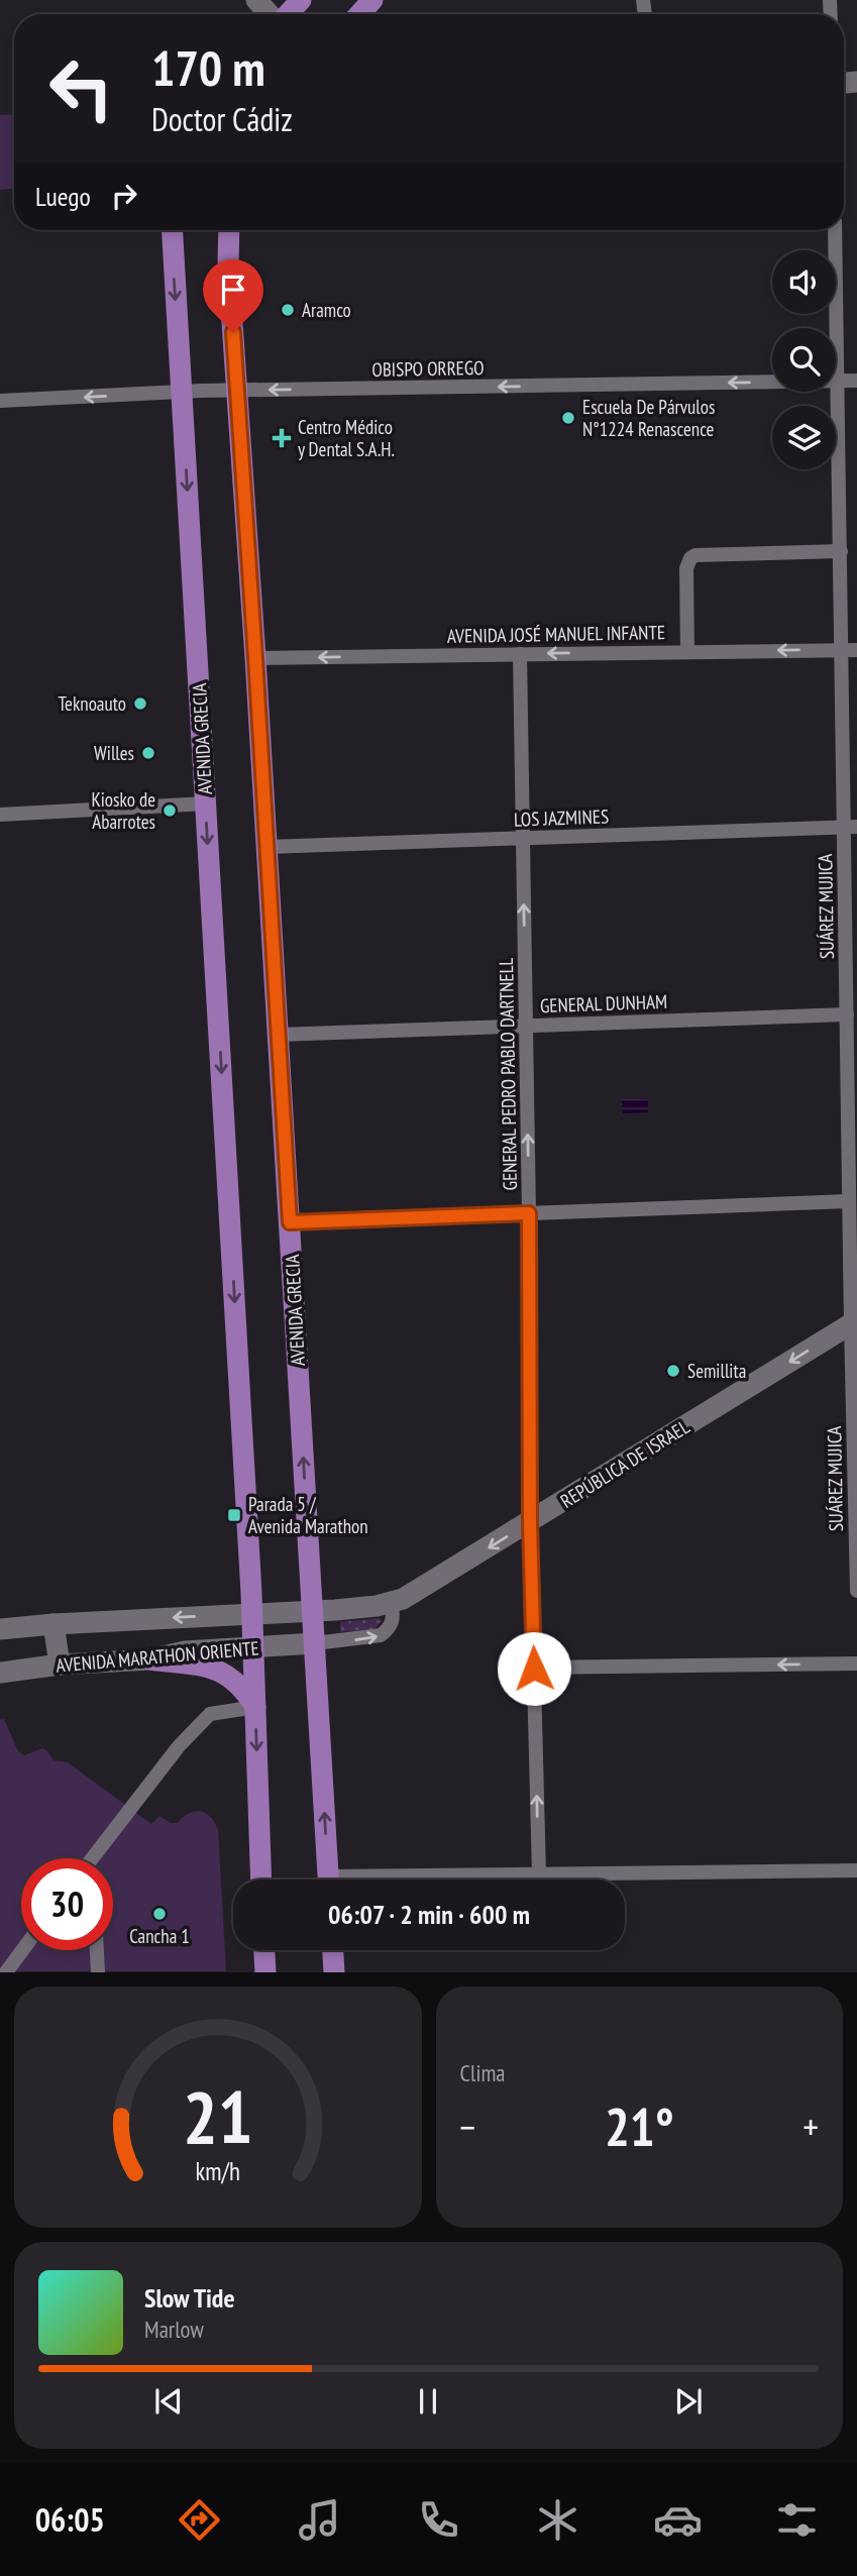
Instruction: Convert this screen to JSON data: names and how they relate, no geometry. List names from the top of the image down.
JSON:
{
  "streets": {
    "main road": ["AVENIDA GRECIA", "REPÚBLICA DE ISRAEL", "AVENIDA MARATHON ORIENTE"],
    "street": [
      "OBISPO ORREGO",
      "AVENIDA JOSÉ MANUEL INFANTE",
      "LOS JAZMINES",
      "SUÁREZ MUJICA",
      "GENERAL DUNHAM",
      "GENERAL PEDRO PABLO DARTNELL"
    ]
  },
  "crossings": [
    ["OBISPO ORREGO", "AVENIDA GRECIA"],
    ["OBISPO ORREGO", "SUÁREZ MUJICA"],
    ["AVENIDA JOSÉ MANUEL INFANTE", "AVENIDA GRECIA"],
    ["AVENIDA JOSÉ MANUEL INFANTE", "SUÁREZ MUJICA"],
    ["AVENIDA JOSÉ MANUEL INFANTE", "GENERAL PEDRO PABLO DARTNELL"],
    ["AVENIDA GRECIA", "LOS JAZMINES"],
    ["AVENIDA GRECIA", "GENERAL DUNHAM"],
    ["AVENIDA GRECIA", "REPÚBLICA DE ISRAEL"],
    ["AVENIDA GRECIA", "AVENIDA MARATHON ORIENTE"],
    ["LOS JAZMINES", "SUÁREZ MUJICA"],
    ["LOS JAZMINES", "GENERAL PEDRO PABLO DARTNELL"],
    ["SUÁREZ MUJICA", "GENERAL DUNHAM"],
    ["SUÁREZ MUJICA", "REPÚBLICA DE ISRAEL"],
    ["GENERAL DUNHAM", "GENERAL PEDRO PABLO DARTNELL"],
    ["GENERAL PEDRO PABLO DARTNELL", "REPÚBLICA DE ISRAEL"],
    ["REPÚBLICA DE ISRAEL", "AVENIDA MARATHON ORIENTE"]
  ],
  "one_way": [
    "OBISPO ORREGO",
    "AVENIDA JOSÉ MANUEL INFANTE",
    "GENERAL PEDRO PABLO DARTNELL",
    "REPÚBLICA DE ISRAEL"
  ],
  "places": {
    "other": [
      "Aramco",
      "Escuela De Párvulos N°1224 Renascence",
      "Teknoauto",
      "Willes",
      "Kiosko de Abarrotes",
      "Semillita",
      "Cancha 1"
    ],
    "health": ["Centro Médico y Dental S.A.H."],
    "transit": ["Parada 5 / Avenida Marathon"]
  },
  "page": {
    "turn": ["170 m", "Doctor Cádiz"],
    "then": "Luego",
    "limit": "30",
    "trip": "06:07 · 2 min · 600 m",
    "tile": "Clima",
    "heat": ["−", "21°", "+"],
    "song": ["Slow Tide", "Marlow"],
    "tabs": "06:05",
    "gauge": ["21", "km/h"]
  }
}
